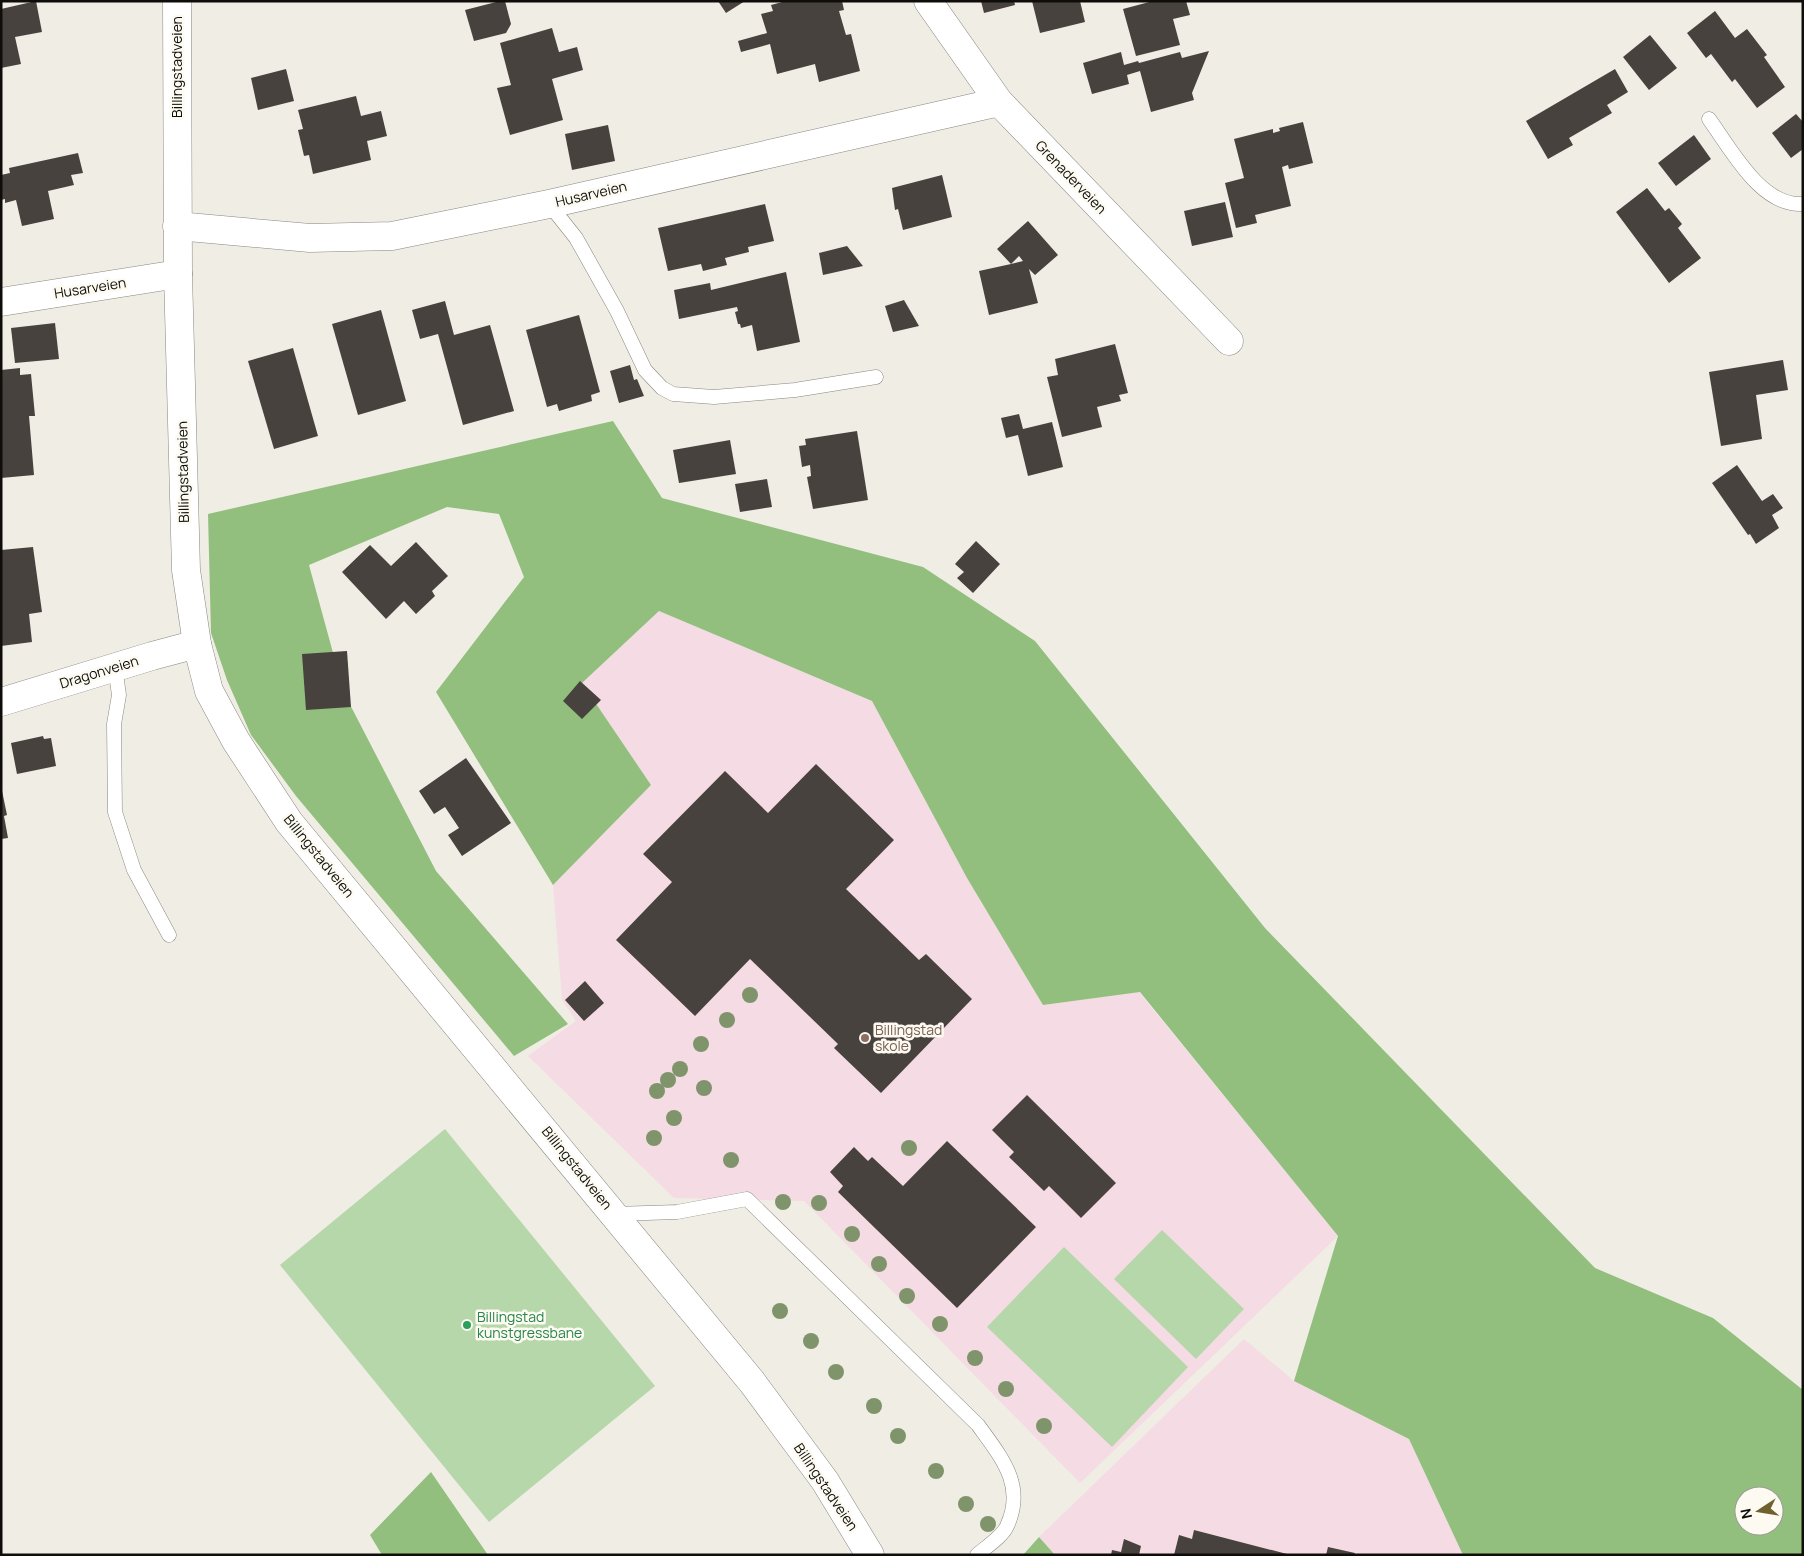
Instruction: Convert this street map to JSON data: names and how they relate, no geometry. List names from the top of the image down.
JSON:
{
  "streets": {
    "main road": [
      "Billingstadveien",
      "Grenaderveien",
      "Husarveien",
      "Dragonveien"
    ]
  },
  "crossings": [
    ["Billingstadveien", "Husarveien"],
    ["Billingstadveien", "Dragonveien"],
    ["Grenaderveien", "Husarveien"]
  ],
  "places": ["Billingstad skole", "Billingstad kunstgressbane"],
  "north": "left"
}
